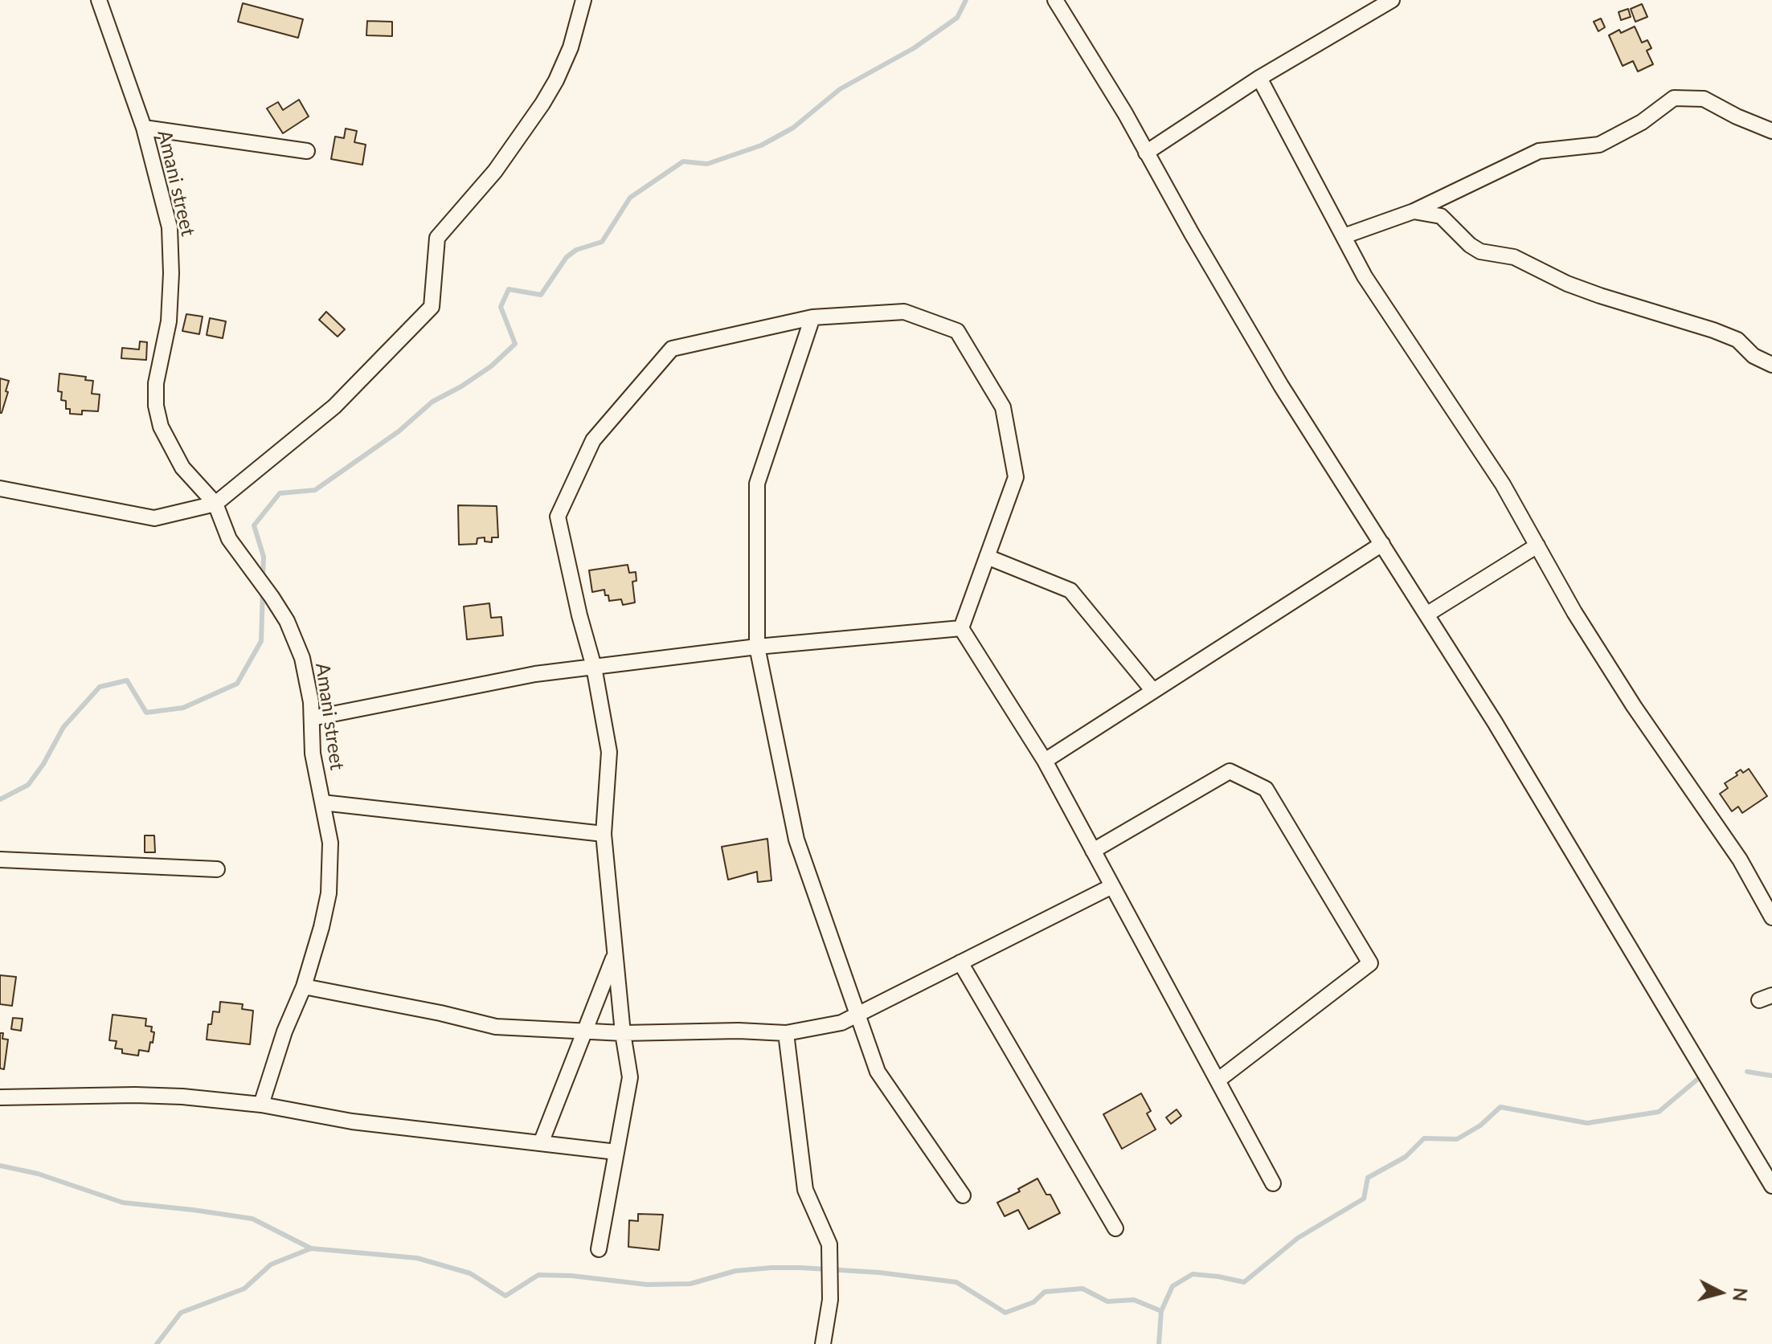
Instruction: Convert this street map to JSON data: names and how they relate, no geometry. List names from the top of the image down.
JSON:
{
  "streets": {
    "street": ["Amani street"]
  },
  "north": "right"
}
